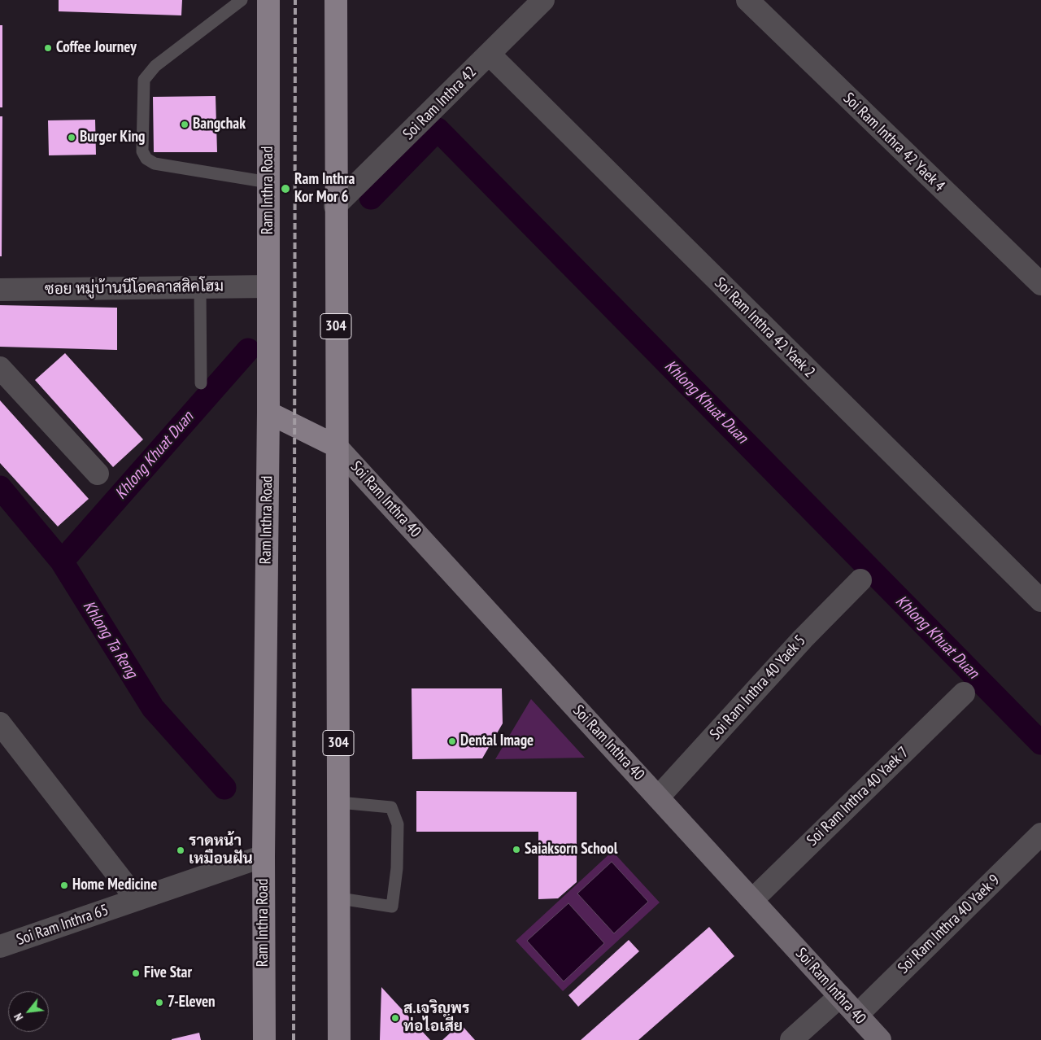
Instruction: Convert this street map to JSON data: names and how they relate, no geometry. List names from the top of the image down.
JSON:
{
  "streets": {
    "main road": ["Ram Inthra Road", "304"],
    "street": [
      "Soi Ram Inthra 42",
      "Soi Ram Inthra 42 Yaek 4",
      "ซอย หมู่บ้านนีโอคลาสสิคโฮม",
      "Soi Ram Inthra 42 Yaek 2",
      "Soi Ram Inthra 40",
      "Soi Ram Inthra 40 Yaek 5",
      "Soi Ram Inthra 40 Yaek 7",
      "Soi Ram Inthra 40 Yaek 9",
      "Soi Ram Inthra 65"
    ]
  },
  "crossings": [
    ["Soi Ram Inthra 42", "304"],
    ["Soi Ram Inthra 42", "Soi Ram Inthra 42 Yaek 2"],
    ["Ram Inthra Road", "ซอย หมู่บ้านนีโอคลาสสิคโฮม"],
    ["Ram Inthra Road", "Soi Ram Inthra 65"],
    ["304", "Soi Ram Inthra 40"],
    ["Soi Ram Inthra 40", "Soi Ram Inthra 40 Yaek 5"],
    ["Soi Ram Inthra 40", "Soi Ram Inthra 40 Yaek 7"],
    ["Soi Ram Inthra 40", "Soi Ram Inthra 40 Yaek 9"]
  ],
  "water": ["Khlong Khuat Duan", "Khlong Ta Reng"],
  "places": [
    "Coffee Journey",
    "Bangchak",
    "Burger King",
    "Ram Inthra Kor Mor 6",
    "Dental Image",
    "Saiaksorn School",
    "ราดหน้า เหมือนฝัน",
    "Home Medicine",
    "Five Star",
    "7-Eleven",
    "ส.เจริญพร ท่อไอเสีย"
  ],
  "north": "bottom left"
}
